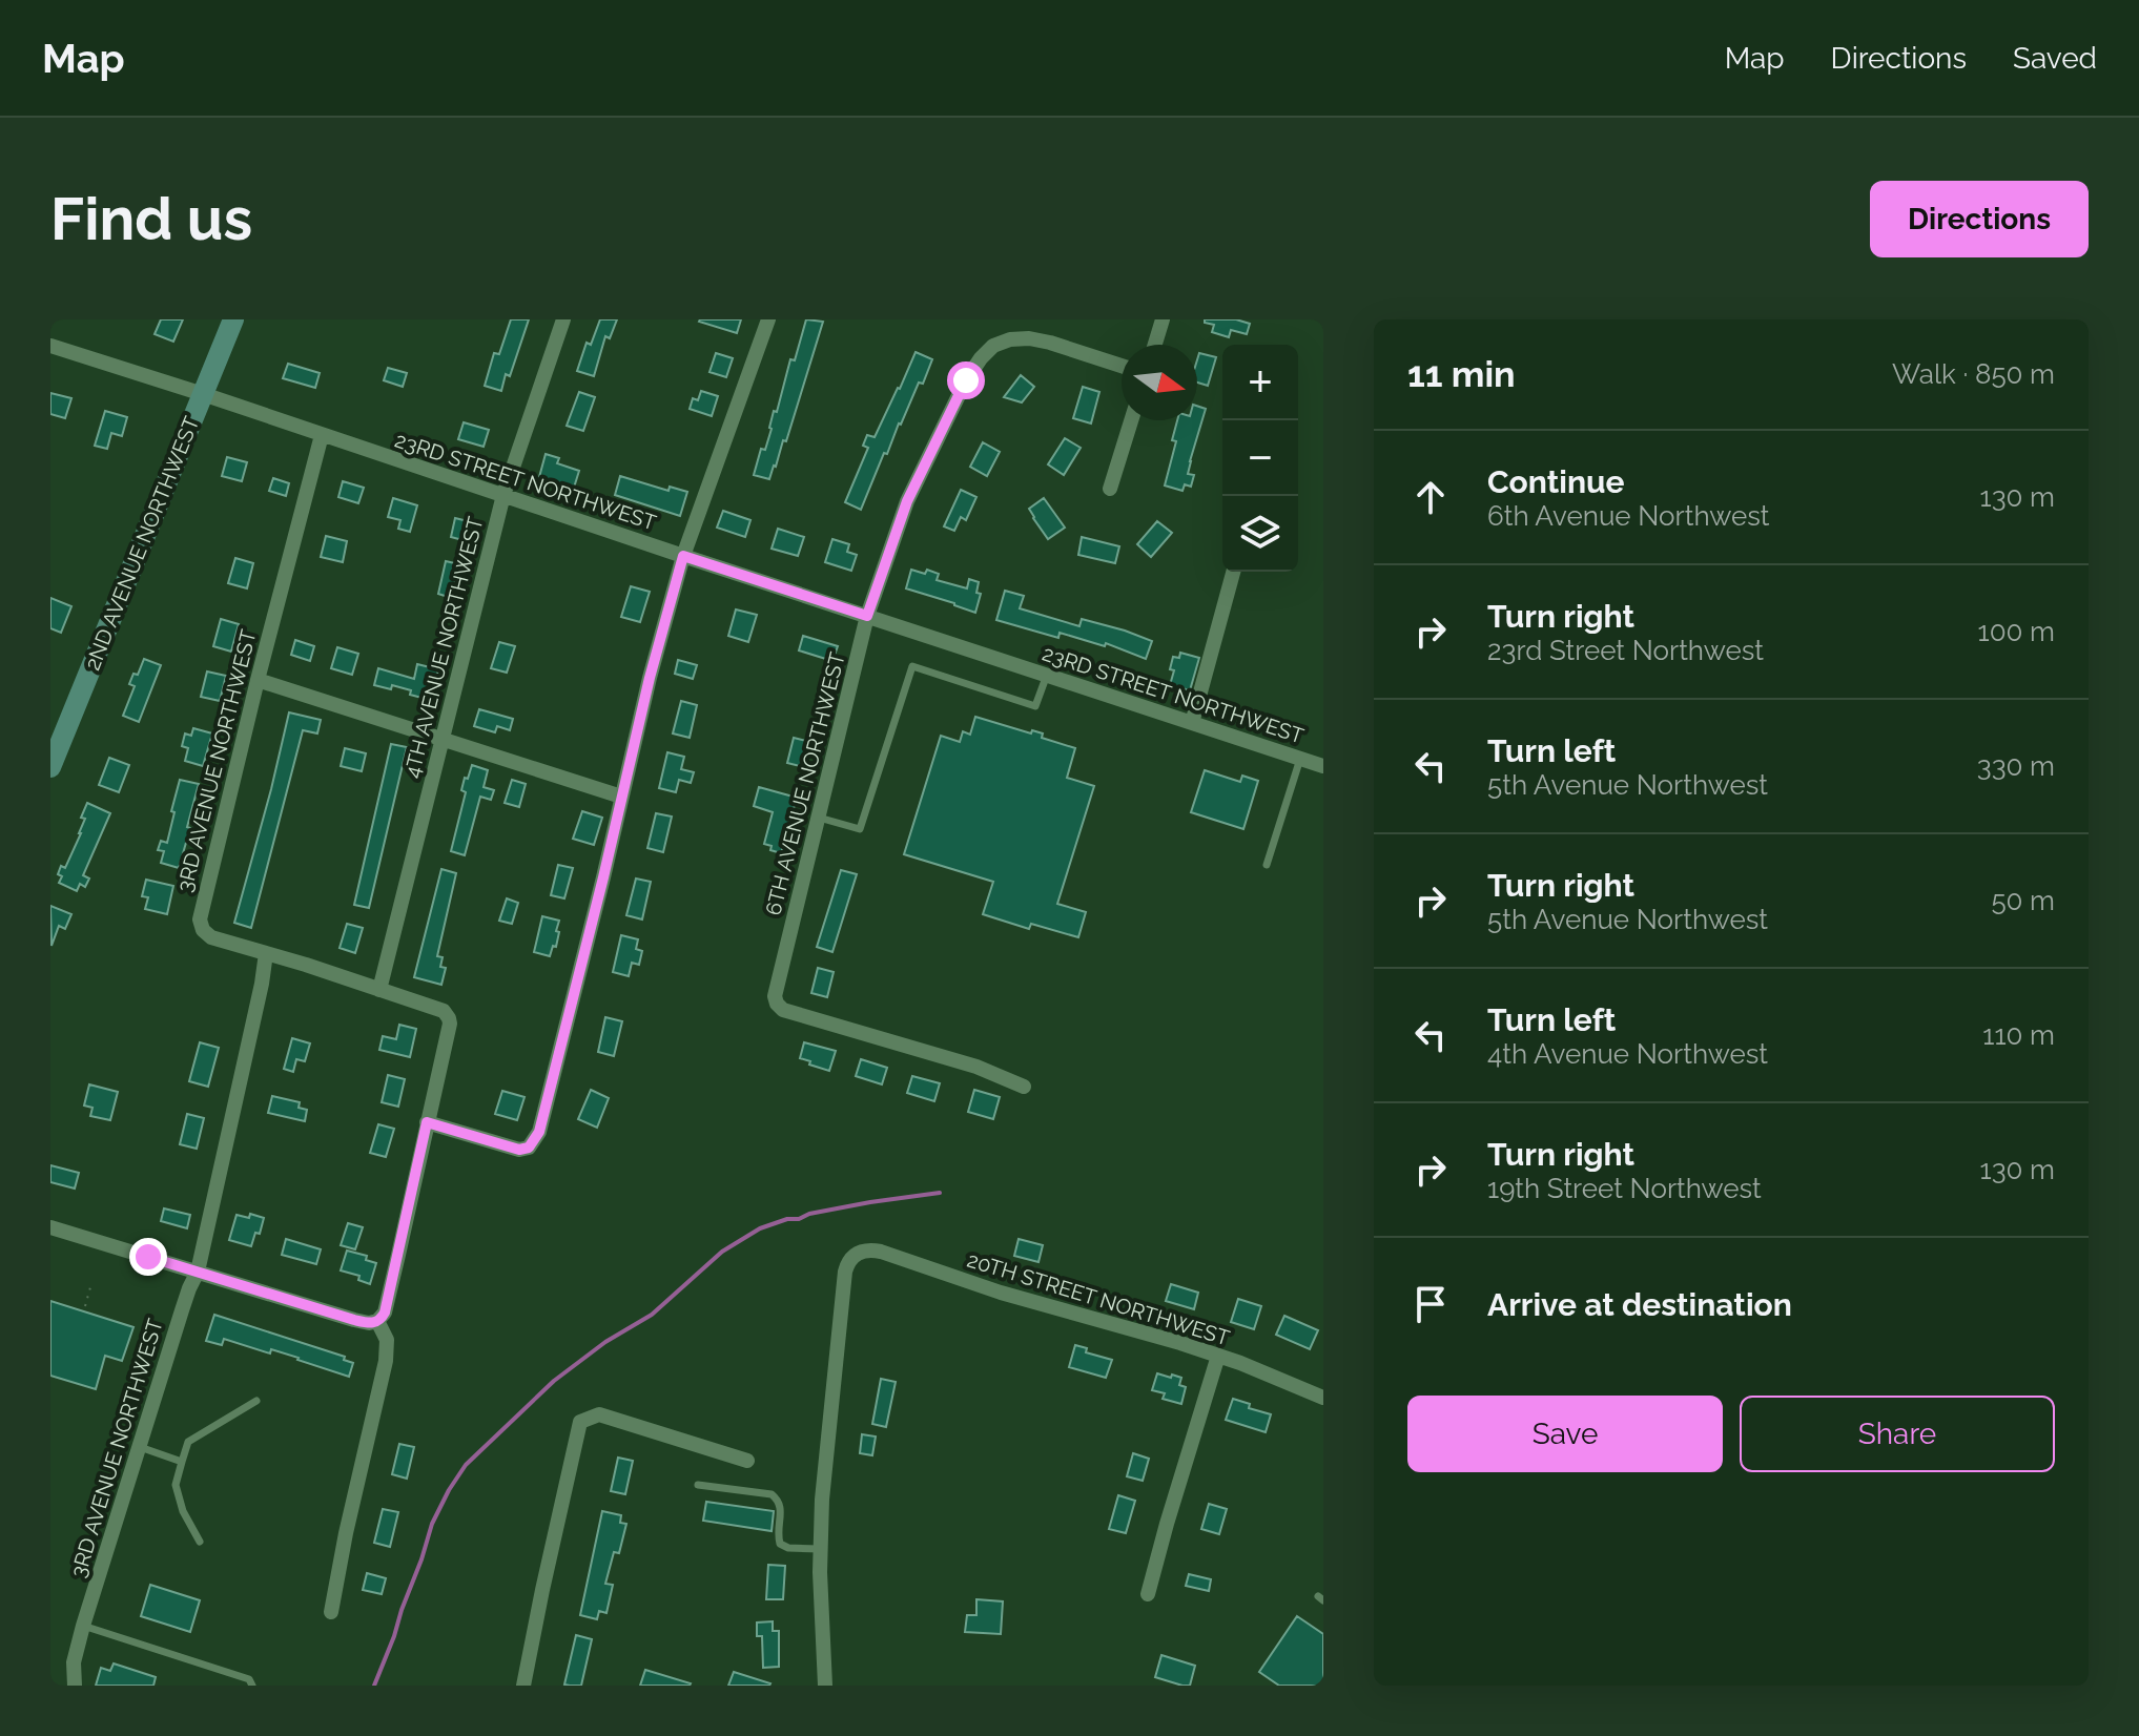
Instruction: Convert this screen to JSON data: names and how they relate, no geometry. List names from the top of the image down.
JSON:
{
  "streets": {
    "main road": ["2ND AVENUE NORTHWEST"],
    "street": [
      "23RD STREET NORTHWEST",
      "4TH AVENUE NORTHWEST",
      "3RD AVENUE NORTHWEST",
      "6TH AVENUE NORTHWEST",
      "20TH STREET NORTHWEST"
    ]
  },
  "crossings": [
    ["23RD STREET NORTHWEST", "2ND AVENUE NORTHWEST"],
    ["23RD STREET NORTHWEST", "4TH AVENUE NORTHWEST"],
    ["23RD STREET NORTHWEST", "3RD AVENUE NORTHWEST"],
    ["23RD STREET NORTHWEST", "6TH AVENUE NORTHWEST"]
  ],
  "north": "right",
  "page": {
    "header": "Map",
    "nav": ["Map", "Directions", "Saved"],
    "buttons": [
      "Directions",
      ["Save", "Share"]
    ],
    "title": "Find us",
    "heading": ["11 min", "Walk · 850 m"],
    "map_buttons": ["+", "−"],
    "list": [
      ["Continue", "6th Avenue Northwest", "130 m"],
      ["Turn right", "23rd Street Northwest", "100 m"],
      ["Turn left", "5th Avenue Northwest", "330 m"],
      ["Turn right", "5th Avenue Northwest", "50 m"],
      ["Turn left", "4th Avenue Northwest", "110 m"],
      ["Turn right", "19th Street Northwest", "130 m"],
      "Arrive at destination"
    ]
  }
}
